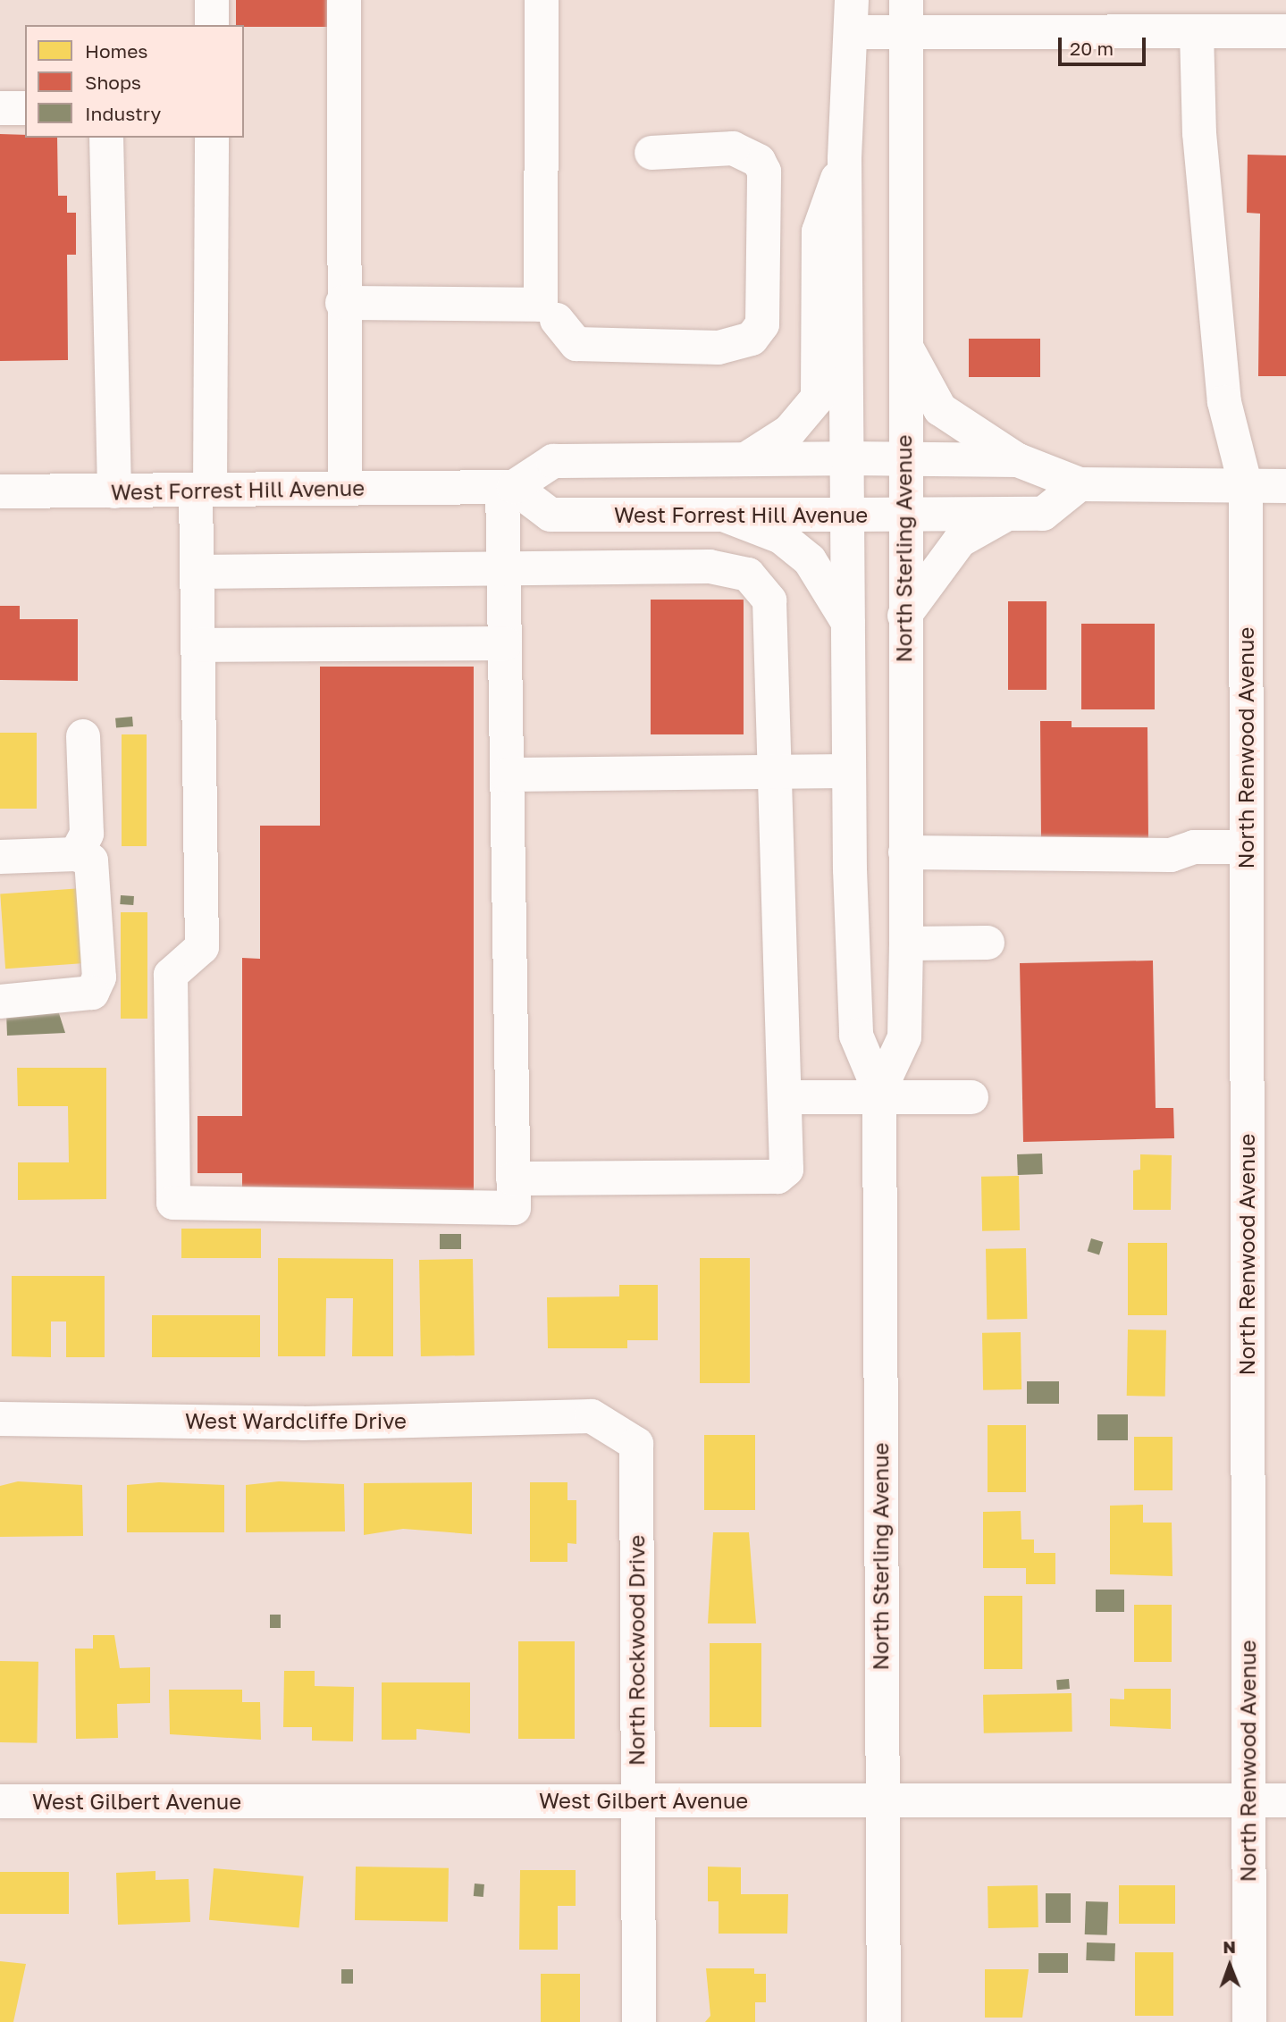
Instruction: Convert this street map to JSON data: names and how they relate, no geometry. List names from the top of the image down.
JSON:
{
  "streets": {
    "street": [
      "West Forrest Hill Avenue",
      "North Sterling Avenue",
      "North Renwood Avenue",
      "West Wardcliffe Drive",
      "North Rockwood Drive",
      "West Gilbert Avenue"
    ]
  },
  "crossings": [
    ["West Forrest Hill Avenue", "North Sterling Avenue"],
    ["North Sterling Avenue", "West Gilbert Avenue"],
    ["North Renwood Avenue", "West Gilbert Avenue"],
    ["West Wardcliffe Drive", "North Rockwood Drive"],
    ["North Rockwood Drive", "West Gilbert Avenue"]
  ],
  "legend": ["Homes", "Shops", "Industry"],
  "scale_bar": "20 m",
  "north": "top"
}
